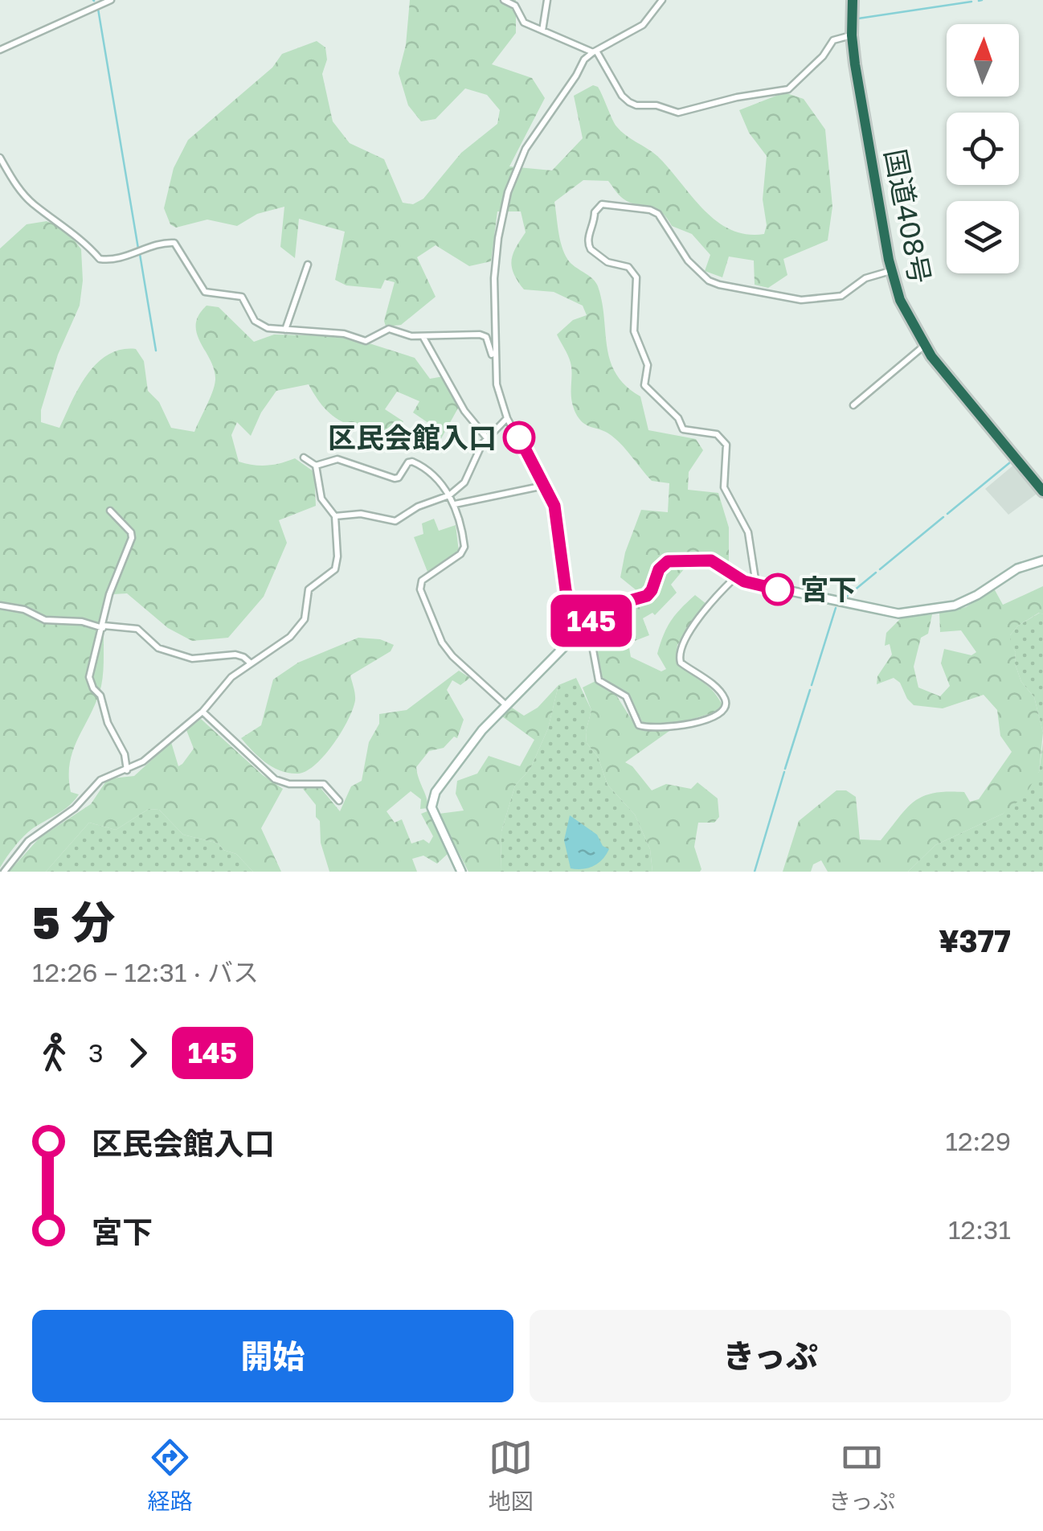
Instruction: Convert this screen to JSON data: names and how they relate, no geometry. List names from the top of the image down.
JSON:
{
  "streets": {
    "highway": ["国道408号"]
  },
  "places": ["区民会館入口", "宮下"],
  "lines": ["bus line 145"],
  "north": "top",
  "page": {
    "on_map": "145",
    "heading": ["5 分", "12:26 – 12:31 · バス", "¥377"],
    "legs": ["3", "145"],
    "list": [
      {
        "name": "区民会館入口",
        "value": "12:29"
      },
      {
        "name": "宮下",
        "value": "12:31"
      }
    ],
    "buttons": ["開始", "きっぷ"],
    "tabs": ["経路", "地図", "きっぷ"]
  }
}
